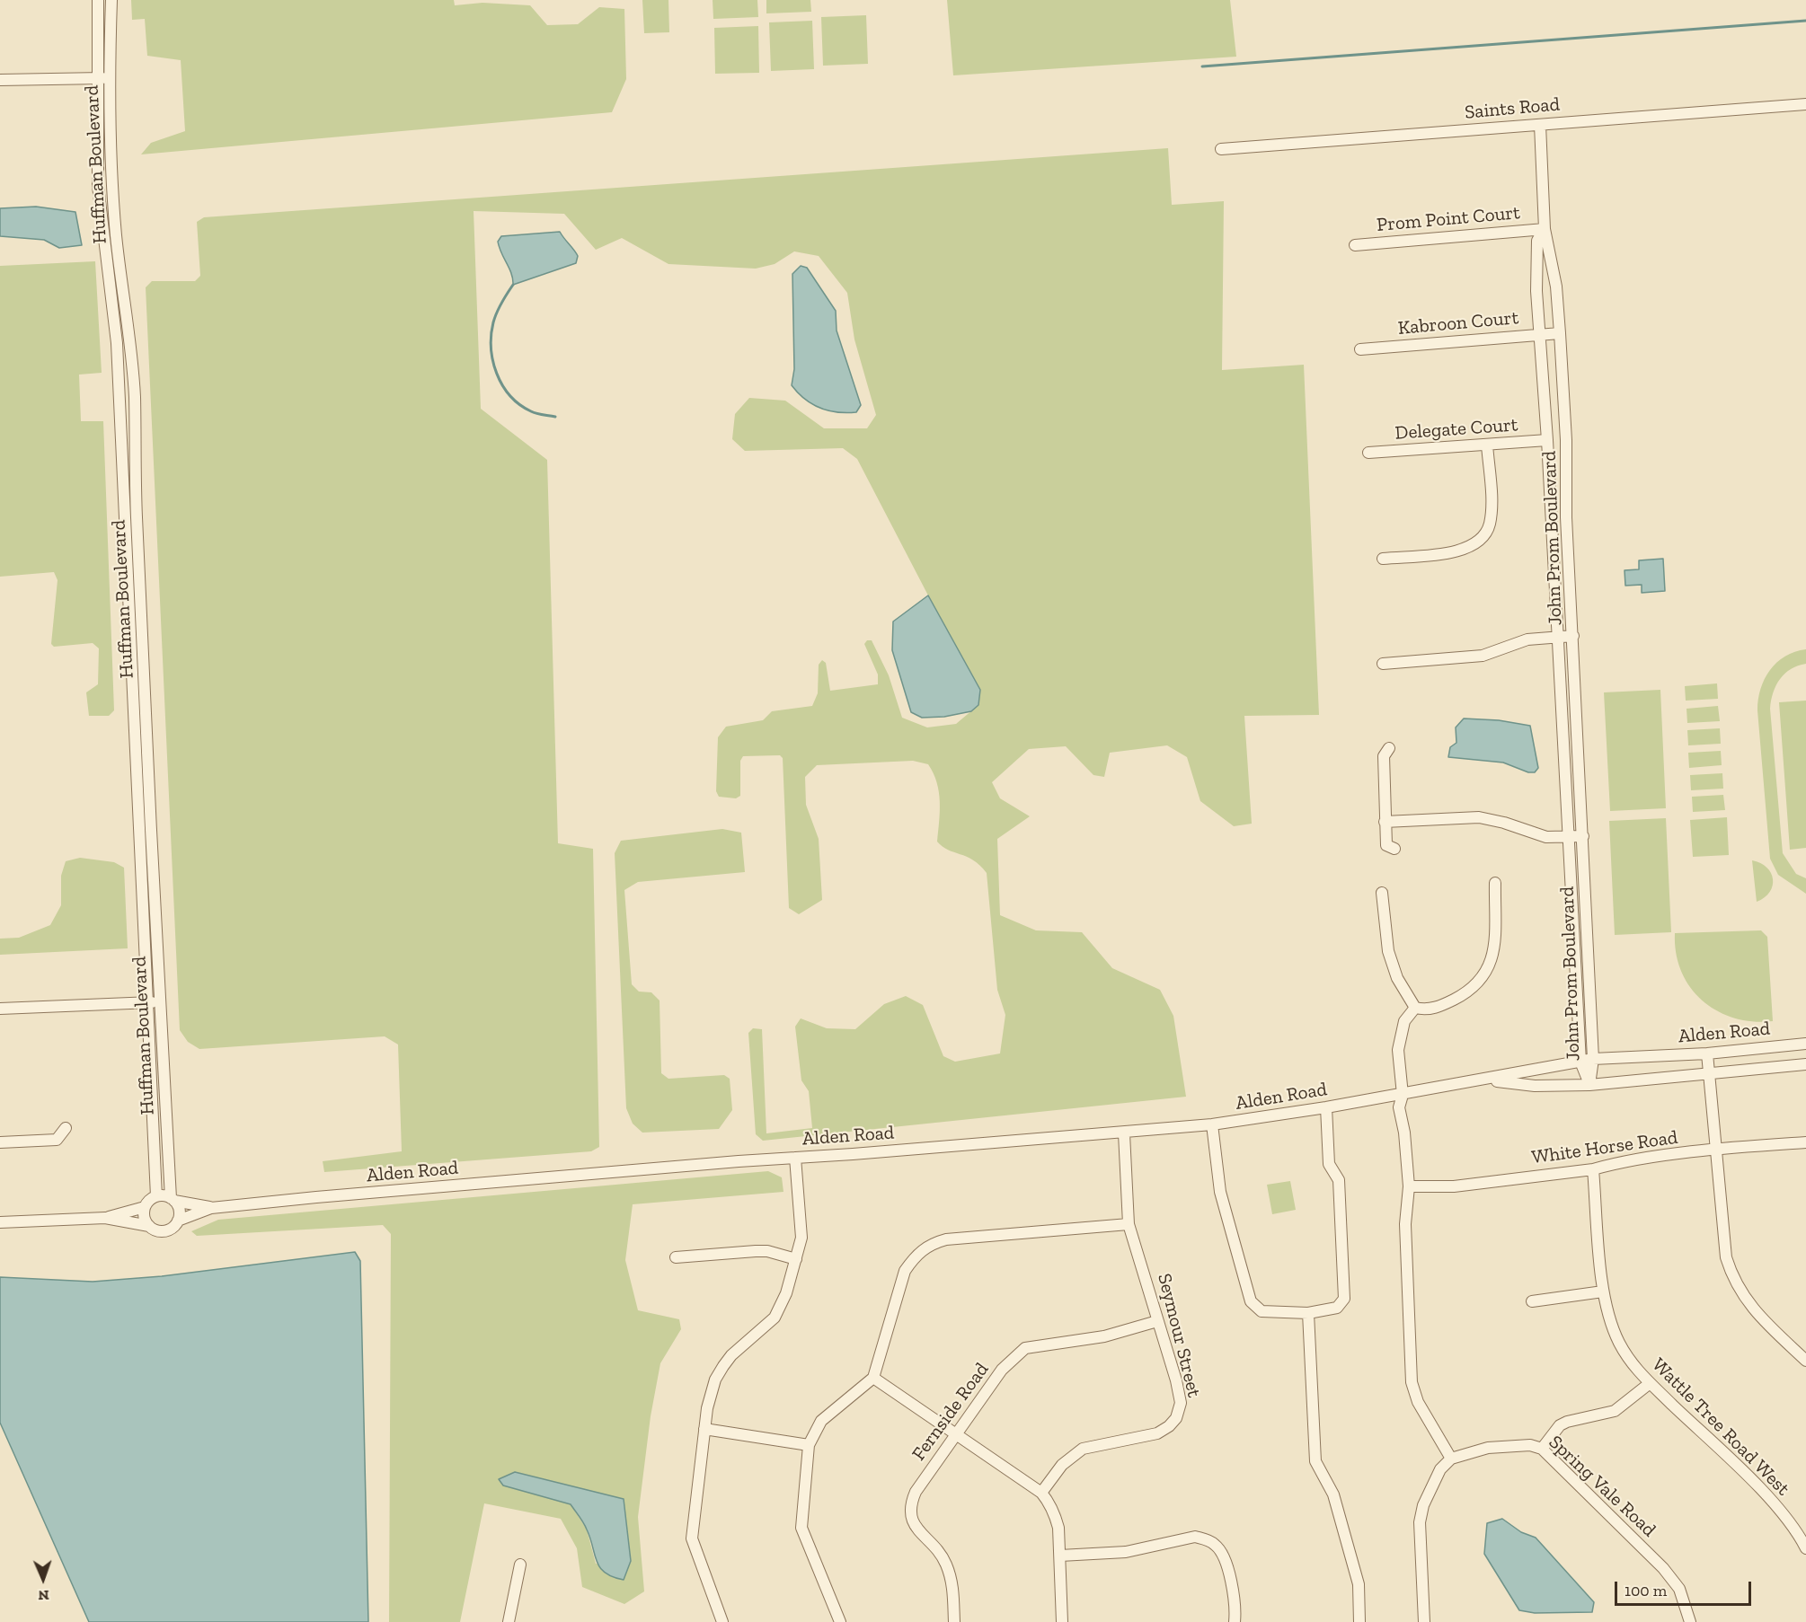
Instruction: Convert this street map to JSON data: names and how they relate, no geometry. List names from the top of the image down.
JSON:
{
  "streets": {
    "street": [
      "Saints Road",
      "Huffman Boulevard",
      "Prom Point Court",
      "Kabroon Court",
      "Delegate Court",
      "John Prom Boulevard",
      "Alden Road",
      "White Horse Road",
      "Seymour Street",
      "Fernside Road",
      "Wattle Tree Road West",
      "Spring Vale Road"
    ]
  },
  "crossings": [
    ["Saints Road", "John Prom Boulevard"],
    ["Huffman Boulevard", "Alden Road"],
    ["Prom Point Court", "John Prom Boulevard"],
    ["Kabroon Court", "John Prom Boulevard"],
    ["Delegate Court", "John Prom Boulevard"],
    ["John Prom Boulevard", "Alden Road"],
    ["Alden Road", "Seymour Street"],
    ["White Horse Road", "Wattle Tree Road West"],
    ["Seymour Street", "Fernside Road"]
  ],
  "scale_bar": "100 m",
  "north": "bottom"
}
